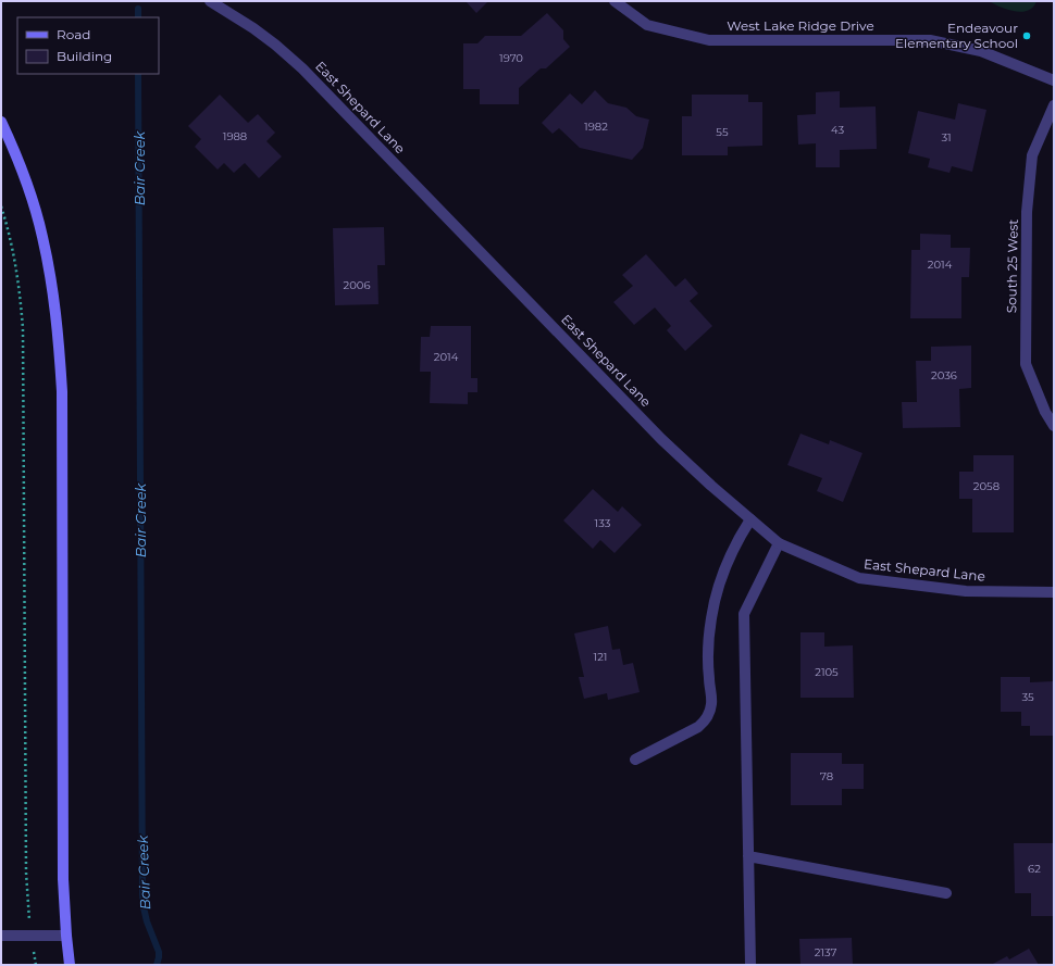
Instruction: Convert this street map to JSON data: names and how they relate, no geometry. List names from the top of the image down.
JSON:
{
  "streets": {
    "street": ["West Lake Ridge Drive", "East Shepard Lane", "South 25 West"]
  },
  "water": ["Bair Creek"],
  "places": ["Endeavour Elementary School"],
  "house_numbers": [
    "1970",
    "1982",
    "43",
    "55",
    "1988",
    "31",
    "2014",
    "2006",
    "2014",
    "2036",
    "2058",
    "133",
    "121",
    "2105",
    "35",
    "78",
    "62",
    "2137"
  ],
  "legend": ["Road", "Building"]
}
